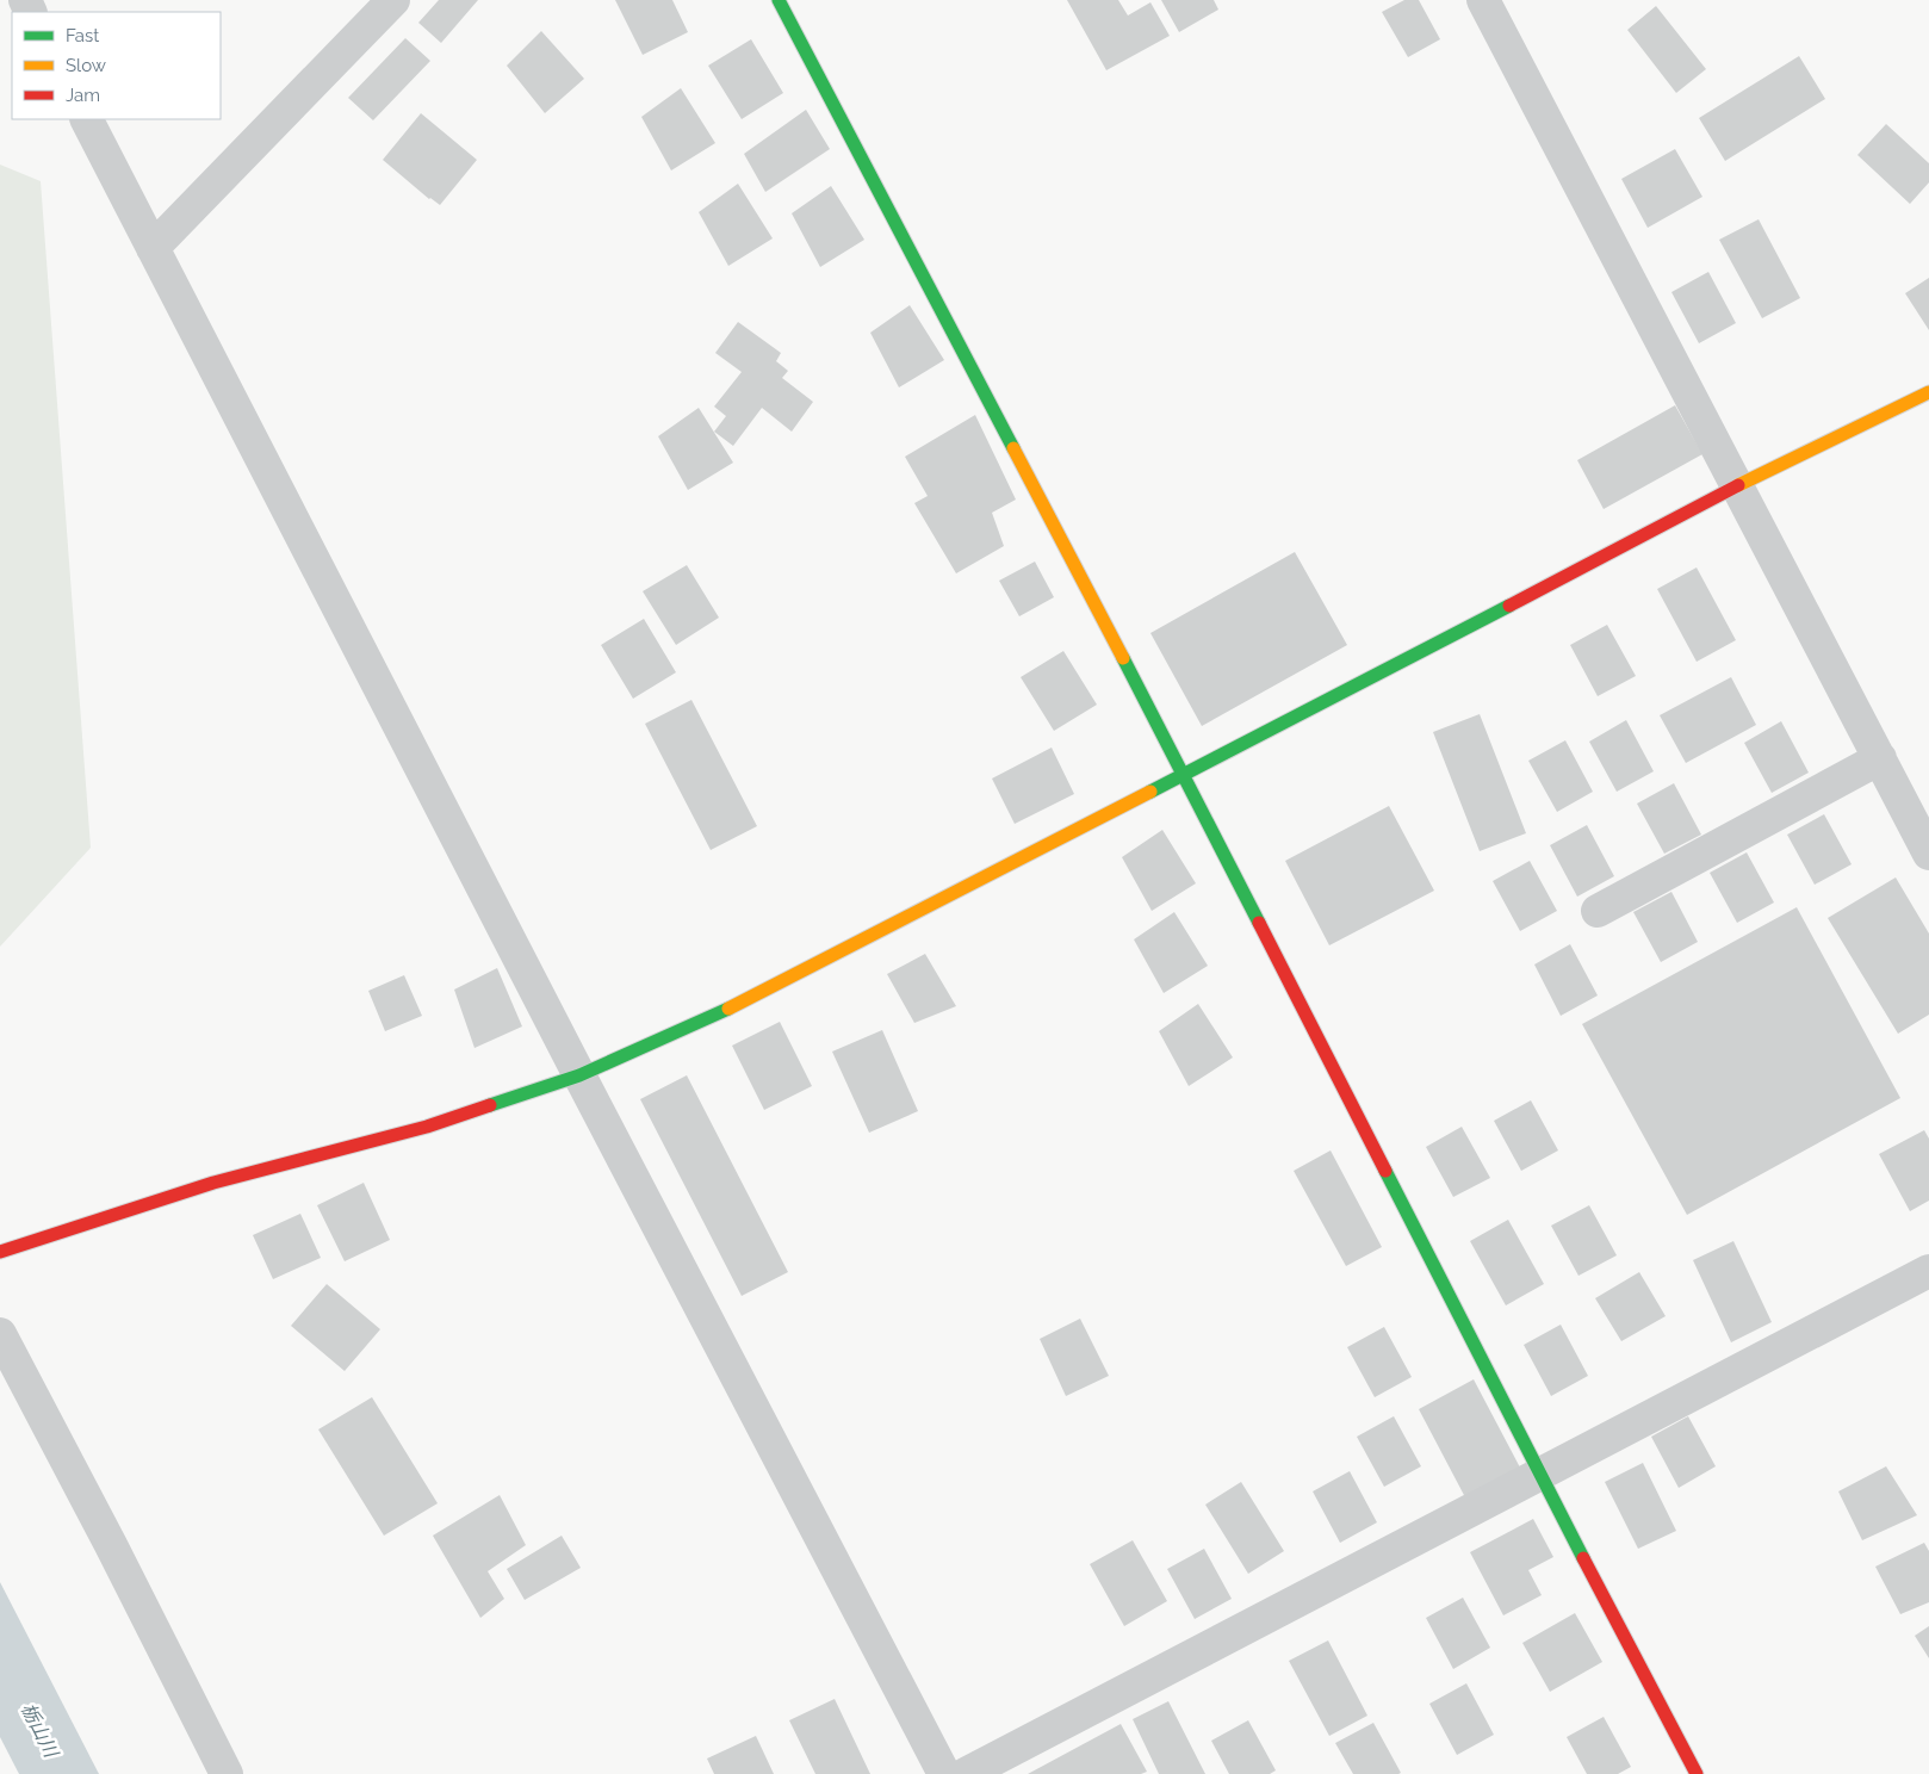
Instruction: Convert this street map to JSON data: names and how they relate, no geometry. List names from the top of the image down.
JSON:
{
  "water": ["栃山川"],
  "legend": ["Fast", "Slow", "Jam"]
}
